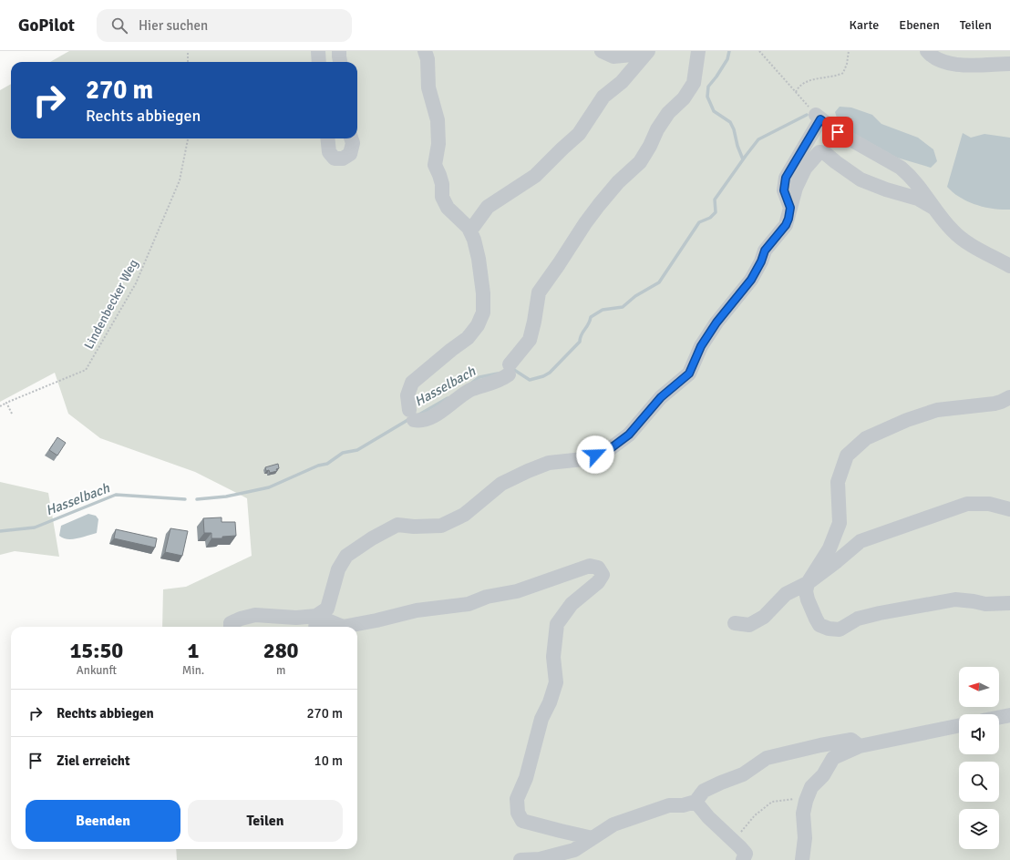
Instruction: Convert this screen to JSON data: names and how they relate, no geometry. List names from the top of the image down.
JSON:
{
  "streets": {
    "path": ["Lindenbecker Weg"]
  },
  "water": ["Hasselbach"],
  "north": "left",
  "page": {
    "header": "GoPilot",
    "search": "Hier suchen",
    "nav": ["Karte", "Ebenen", "Teilen"],
    "turn": ["270 m", "Rechts abbiegen"],
    "eta": [
      "15:50",
      "Ankunft",
      "1",
      "Min.",
      "280",
      "m"
    ],
    "list": [
      {
        "name": "Rechts abbiegen",
        "value": "270 m"
      },
      {
        "name": "Ziel erreicht",
        "value": "10 m"
      }
    ],
    "buttons": ["Beenden", "Teilen"]
  }
}
